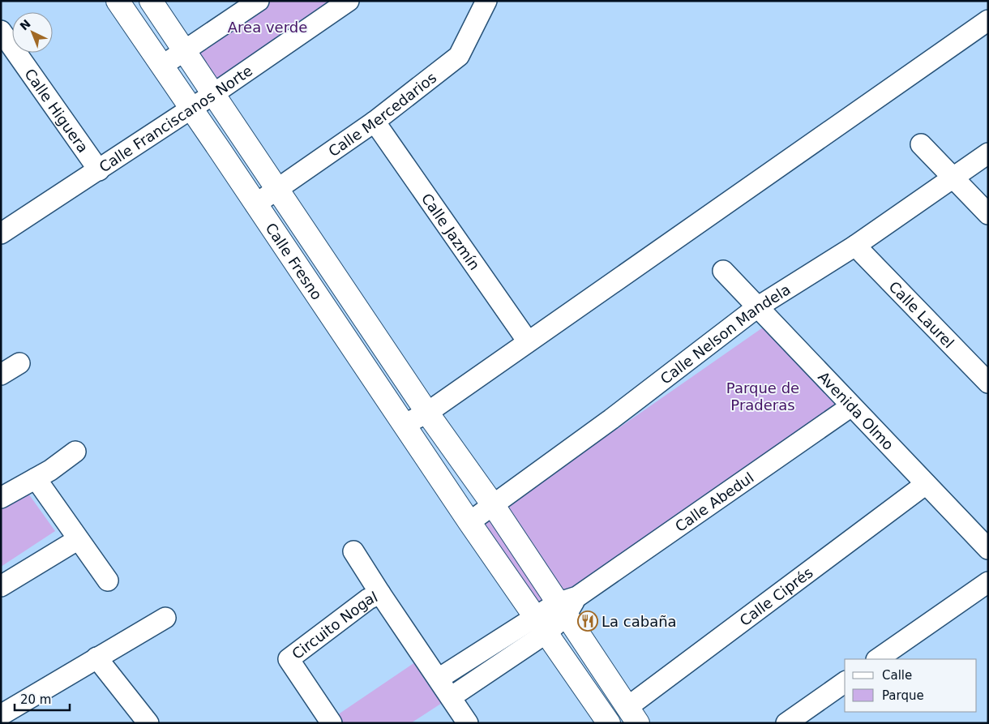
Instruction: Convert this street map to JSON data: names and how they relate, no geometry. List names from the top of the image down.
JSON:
{
  "streets": {
    "street": [
      "Calle Higuera",
      "Calle Mercedarios",
      "Calle Franciscanos Norte",
      "Calle Jazmín",
      "Calle Fresno",
      "Calle Laurel",
      "Calle Nelson Mandela",
      "Avenida Olmo",
      "Calle Abedul",
      "Calle Ciprés",
      "Circuito Nogal"
    ]
  },
  "crossings": [
    ["Calle Higuera", "Calle Franciscanos Norte"],
    ["Calle Mercedarios", "Calle Jazmín"],
    ["Calle Mercedarios", "Calle Fresno"],
    ["Calle Franciscanos Norte", "Calle Fresno"],
    ["Calle Fresno", "Calle Nelson Mandela"],
    ["Calle Fresno", "Calle Abedul"],
    ["Calle Fresno", "Calle Ciprés"],
    ["Calle Laurel", "Calle Nelson Mandela"],
    ["Calle Nelson Mandela", "Avenida Olmo"],
    ["Avenida Olmo", "Calle Abedul"],
    ["Avenida Olmo", "Calle Ciprés"]
  ],
  "parks": ["Area verde", "Parque de Praderas"],
  "places": {
    "restaurant": ["La cabaña"]
  },
  "legend": ["Calle", "Parque"],
  "scale_bar": "20 m",
  "north": "top left"
}
